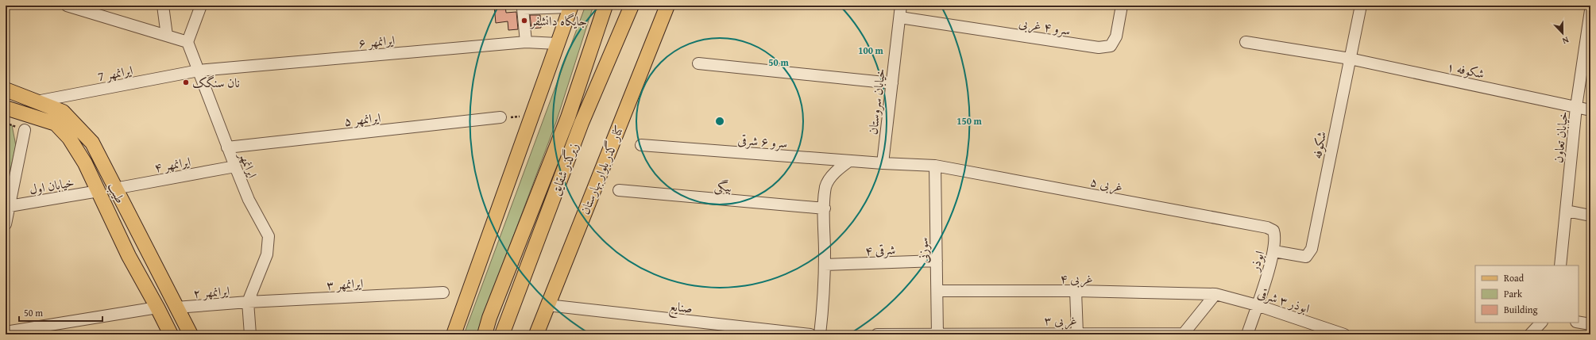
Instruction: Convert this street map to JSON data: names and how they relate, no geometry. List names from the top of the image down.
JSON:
{
  "streets": {
    "main road": ["زیرگذر شقایق", "کنار گذر بلوار بهارستان", "طیب"],
    "street": [
      "سرو ۴ غربی",
      "ایرانمهر ۶",
      "شکوفه ۱",
      "ایرانمهر 7",
      "خیابان سروستان",
      "ایرانمهر ۵",
      "خیابان تعاون",
      "سرو ۶ شرقی",
      "شکوفه",
      "ایرانمهر ۴",
      "ایرانمهر",
      "غربی ۵",
      "خیابان اول",
      "بیگی",
      "شرقی ۴",
      "سوزنی",
      "ابوذر",
      "غربی ۴",
      "ایرانمهر ۳",
      "ایرانمهر ۲",
      "ابوذر ۳ شرقی",
      "صنایع",
      "غربی ۳"
    ]
  },
  "crossings": [
    ["سرو ۴ غربی", "خیابان سروستان"],
    ["ایرانمهر ۶", "ایرانمهر 7"],
    ["ایرانمهر ۶", "ایرانمهر"],
    ["شکوفه ۱", "خیابان تعاون"],
    ["شکوفه ۱", "شکوفه"],
    ["ایرانمهر 7", "ایرانمهر"],
    ["ایرانمهر 7", "طیب"],
    ["خیابان سروستان", "سرو ۶ شرقی"],
    ["خیابان سروستان", "غربی ۵"],
    ["ایرانمهر ۵", "ایرانمهر"],
    ["سرو ۶ شرقی", "غربی ۵"],
    ["شکوفه", "ابوذر"],
    ["ایرانمهر ۴", "ایرانمهر"],
    ["ایرانمهر ۴", "طیب"],
    ["ایرانمهر", "ایرانمهر ۳"],
    ["ایرانمهر", "ایرانمهر ۲"],
    ["کنار گذر بلوار بهارستان", "صنایع"],
    ["غربی ۵", "سوزنی"],
    ["غربی ۵", "ابوذر"],
    ["خیابان اول", "طیب"],
    ["طیب", "ایرانمهر ۲"],
    ["شرقی ۴", "سوزنی"],
    ["سوزنی", "غربی ۴"],
    ["سوزنی", "غربی ۳"],
    ["ابوذر", "ابوذر ۳ شرقی"],
    ["غربی ۴", "ابوذر ۳ شرقی"],
    ["ایرانمهر ۳", "ایرانمهر ۲"]
  ],
  "places": ["جایگاه دانشفر", "نان سنگک"],
  "legend": ["Road", "Park", "Building"],
  "scale_bar": "50 m",
  "north": "bottom",
  "rings": ["100 m", "50 m", "150 m"]
}
